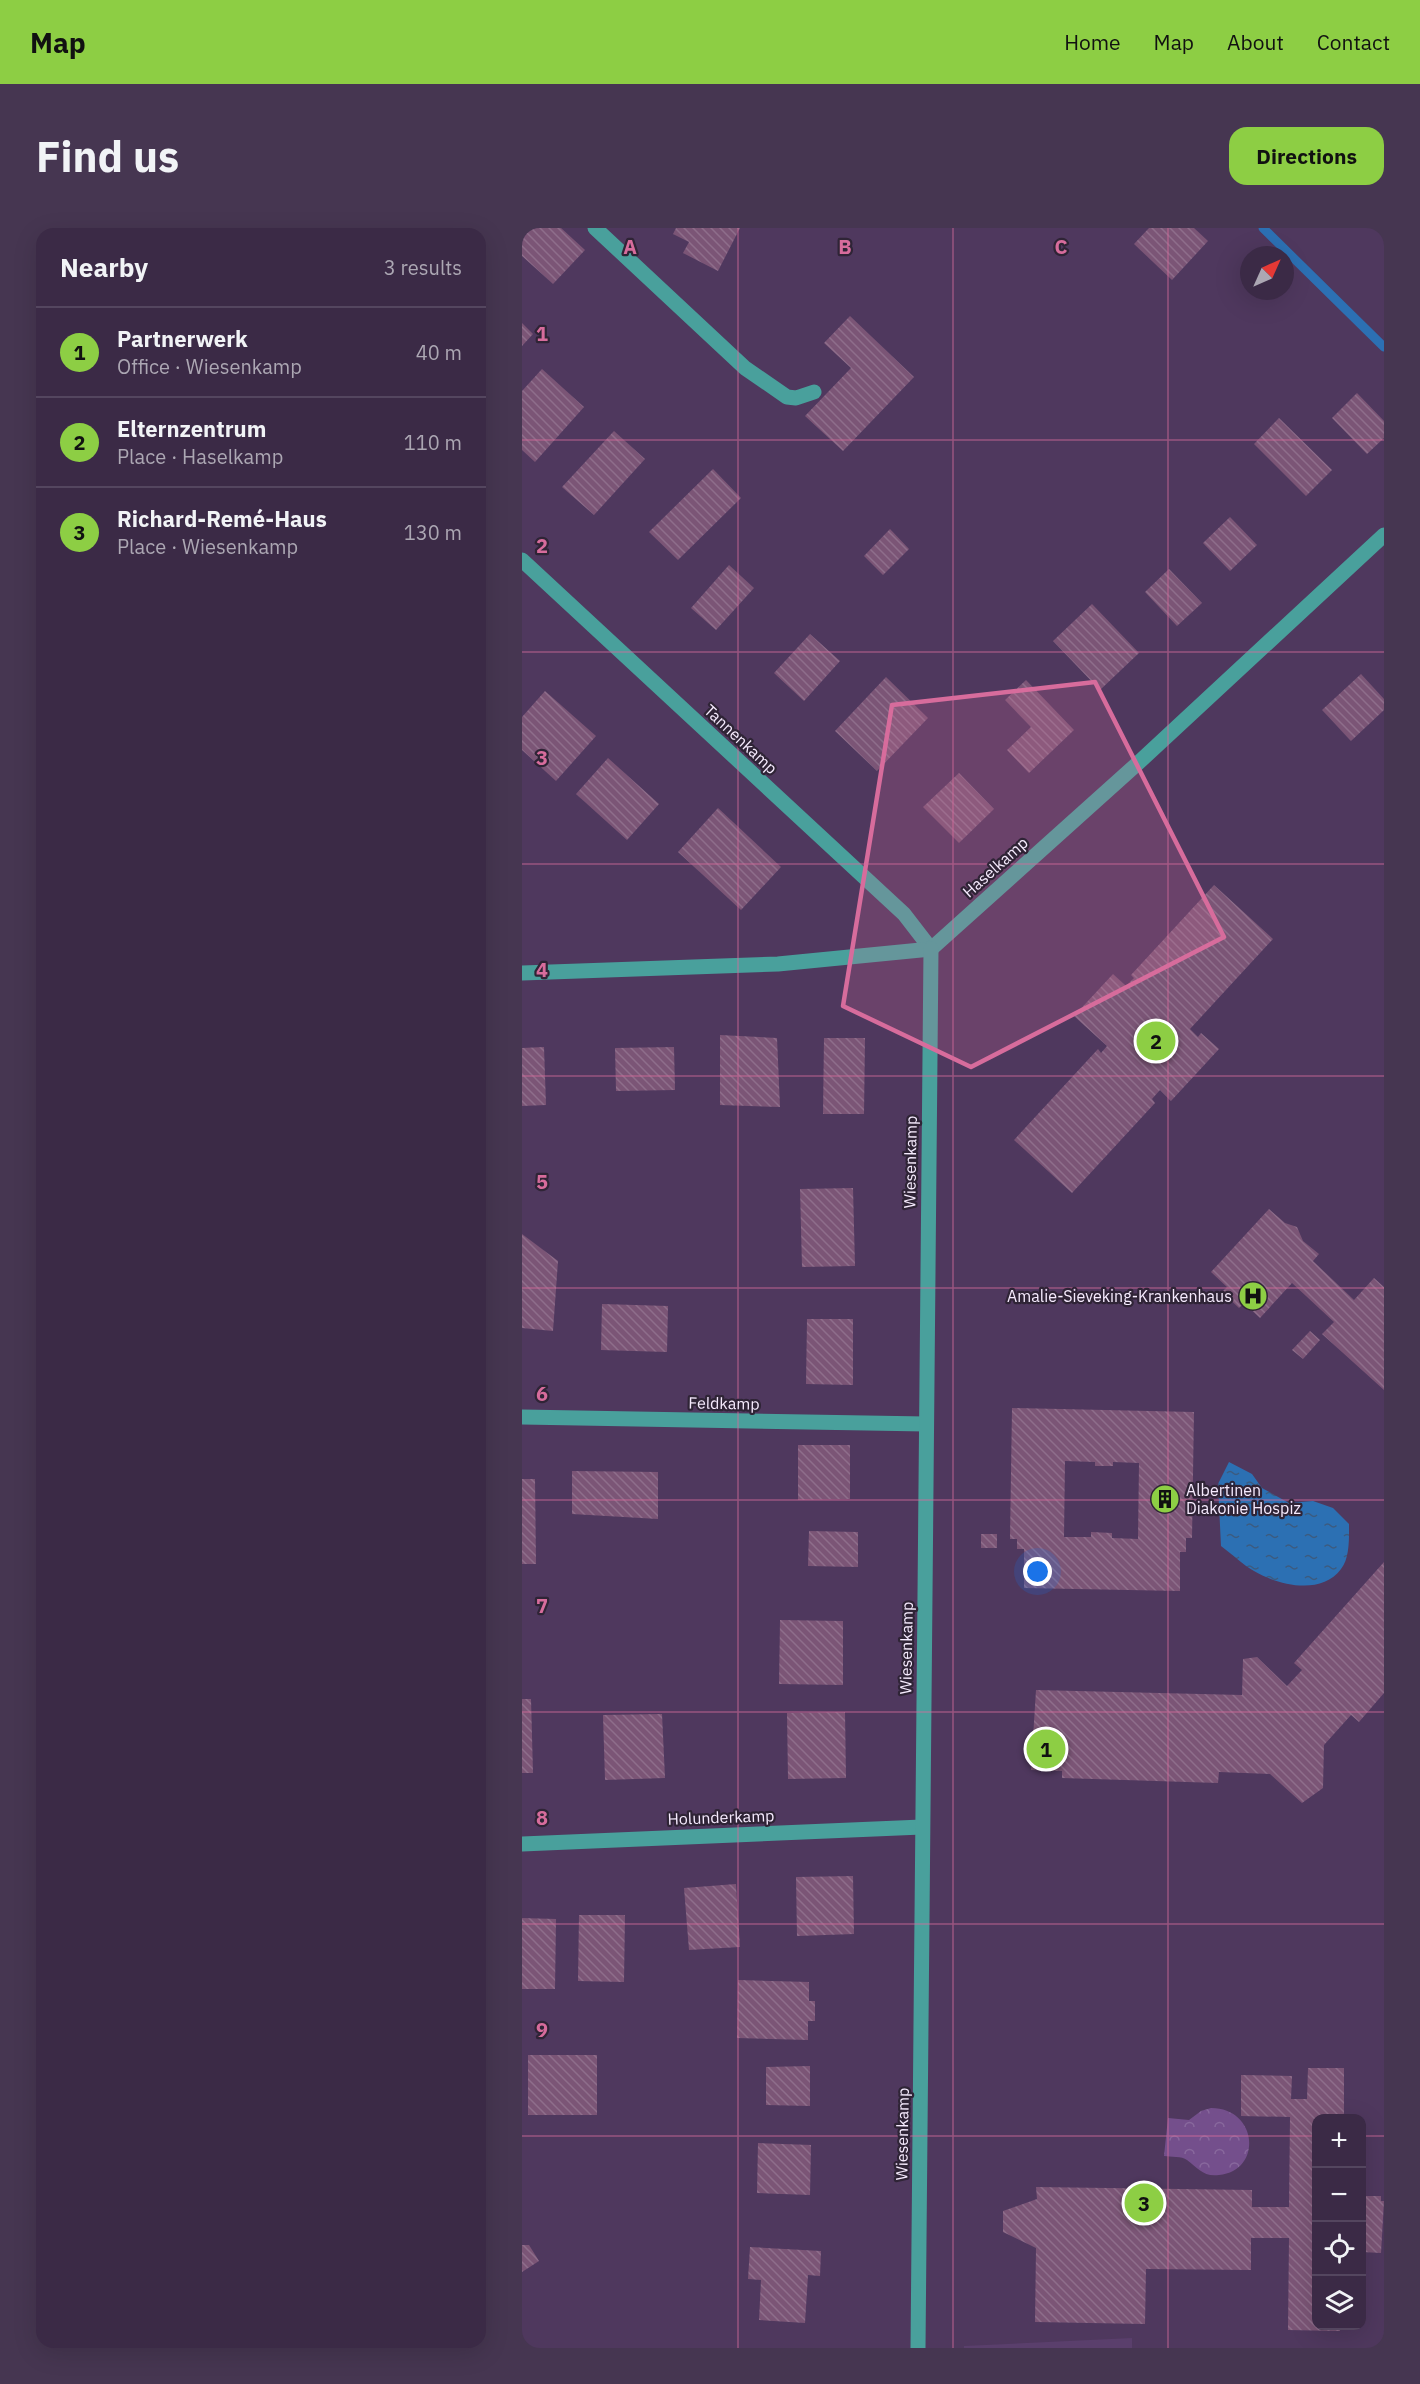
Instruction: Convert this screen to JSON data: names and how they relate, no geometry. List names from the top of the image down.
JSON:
{
  "streets": {
    "street": [
      "Tannenkamp",
      "Haselkamp",
      "Wiesenkamp",
      "Feldkamp",
      "Holunderkamp"
    ]
  },
  "crossings": [
    ["Tannenkamp", "Haselkamp"],
    ["Tannenkamp", "Wiesenkamp"],
    ["Haselkamp", "Wiesenkamp"],
    ["Wiesenkamp", "Feldkamp"],
    ["Wiesenkamp", "Holunderkamp"]
  ],
  "places": {
    "hospital": ["Amalie-Sieveking-Krankenhaus"],
    "building": ["Albertinen Diakonie Hospiz"]
  },
  "north": "top right",
  "page": {
    "header": "Map",
    "nav": [
      "Home",
      "Map",
      "About",
      "Contact"
    ],
    "buttons": "Directions",
    "title": "Find us",
    "heading": ["Nearby", "3 results"],
    "list": [
      {
        "mark": "1",
        "name": "Partnerwerk",
        "note": "Office · Wiesenkamp",
        "value": "40 m"
      },
      {
        "mark": "2",
        "name": "Elternzentrum",
        "note": "Place · Haselkamp",
        "value": "110 m"
      },
      {
        "mark": "3",
        "name": "Richard-Remé-Haus",
        "note": "Place · Wiesenkamp",
        "value": "130 m"
      }
    ],
    "pins": ["2", "1", "3"],
    "map_buttons": ["+", "−"]
  },
  "grid": {
    "columns": ["A", "B", "C"],
    "rows": [
      "1",
      "2",
      "3",
      "4",
      "5",
      "6",
      "7",
      "8",
      "9"
    ]
  }
}
